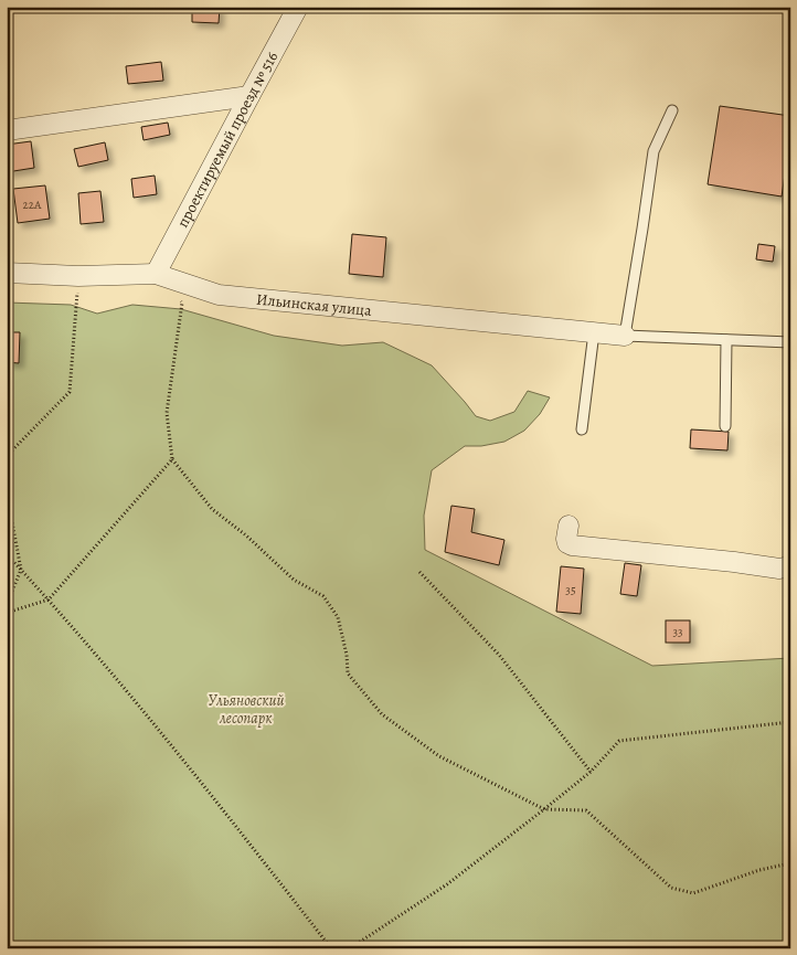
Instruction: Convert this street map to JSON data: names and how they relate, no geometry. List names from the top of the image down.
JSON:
{
  "streets": {
    "street": ["проектируемый проезд № 516", "Ильинская улица"]
  },
  "crossings": [
    ["проектируемый проезд № 516", "Ильинская улица"]
  ],
  "parks": ["Ульяновский лесопарк"],
  "house_numbers": ["22А", "35", "33"]
}
